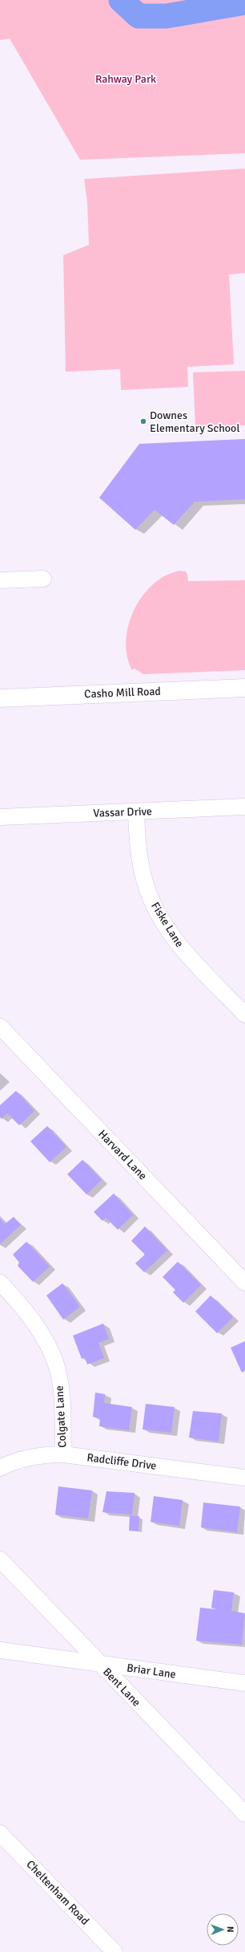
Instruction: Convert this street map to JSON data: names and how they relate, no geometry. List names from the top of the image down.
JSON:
{
  "streets": {
    "street": [
      "Casho Mill Road",
      "Vassar Drive",
      "Fiske Lane",
      "Harvard Lane",
      "Colgate Lane",
      "Radcliffe Drive",
      "Briar Lane",
      "Bent Lane",
      "Cheltenham Road"
    ]
  },
  "crossings": [
    ["Vassar Drive", "Fiske Lane"],
    ["Colgate Lane", "Radcliffe Drive"],
    ["Briar Lane", "Bent Lane"]
  ],
  "parks": ["Rahway Park"],
  "places": ["Downes Elementary School"],
  "north": "right"
}
